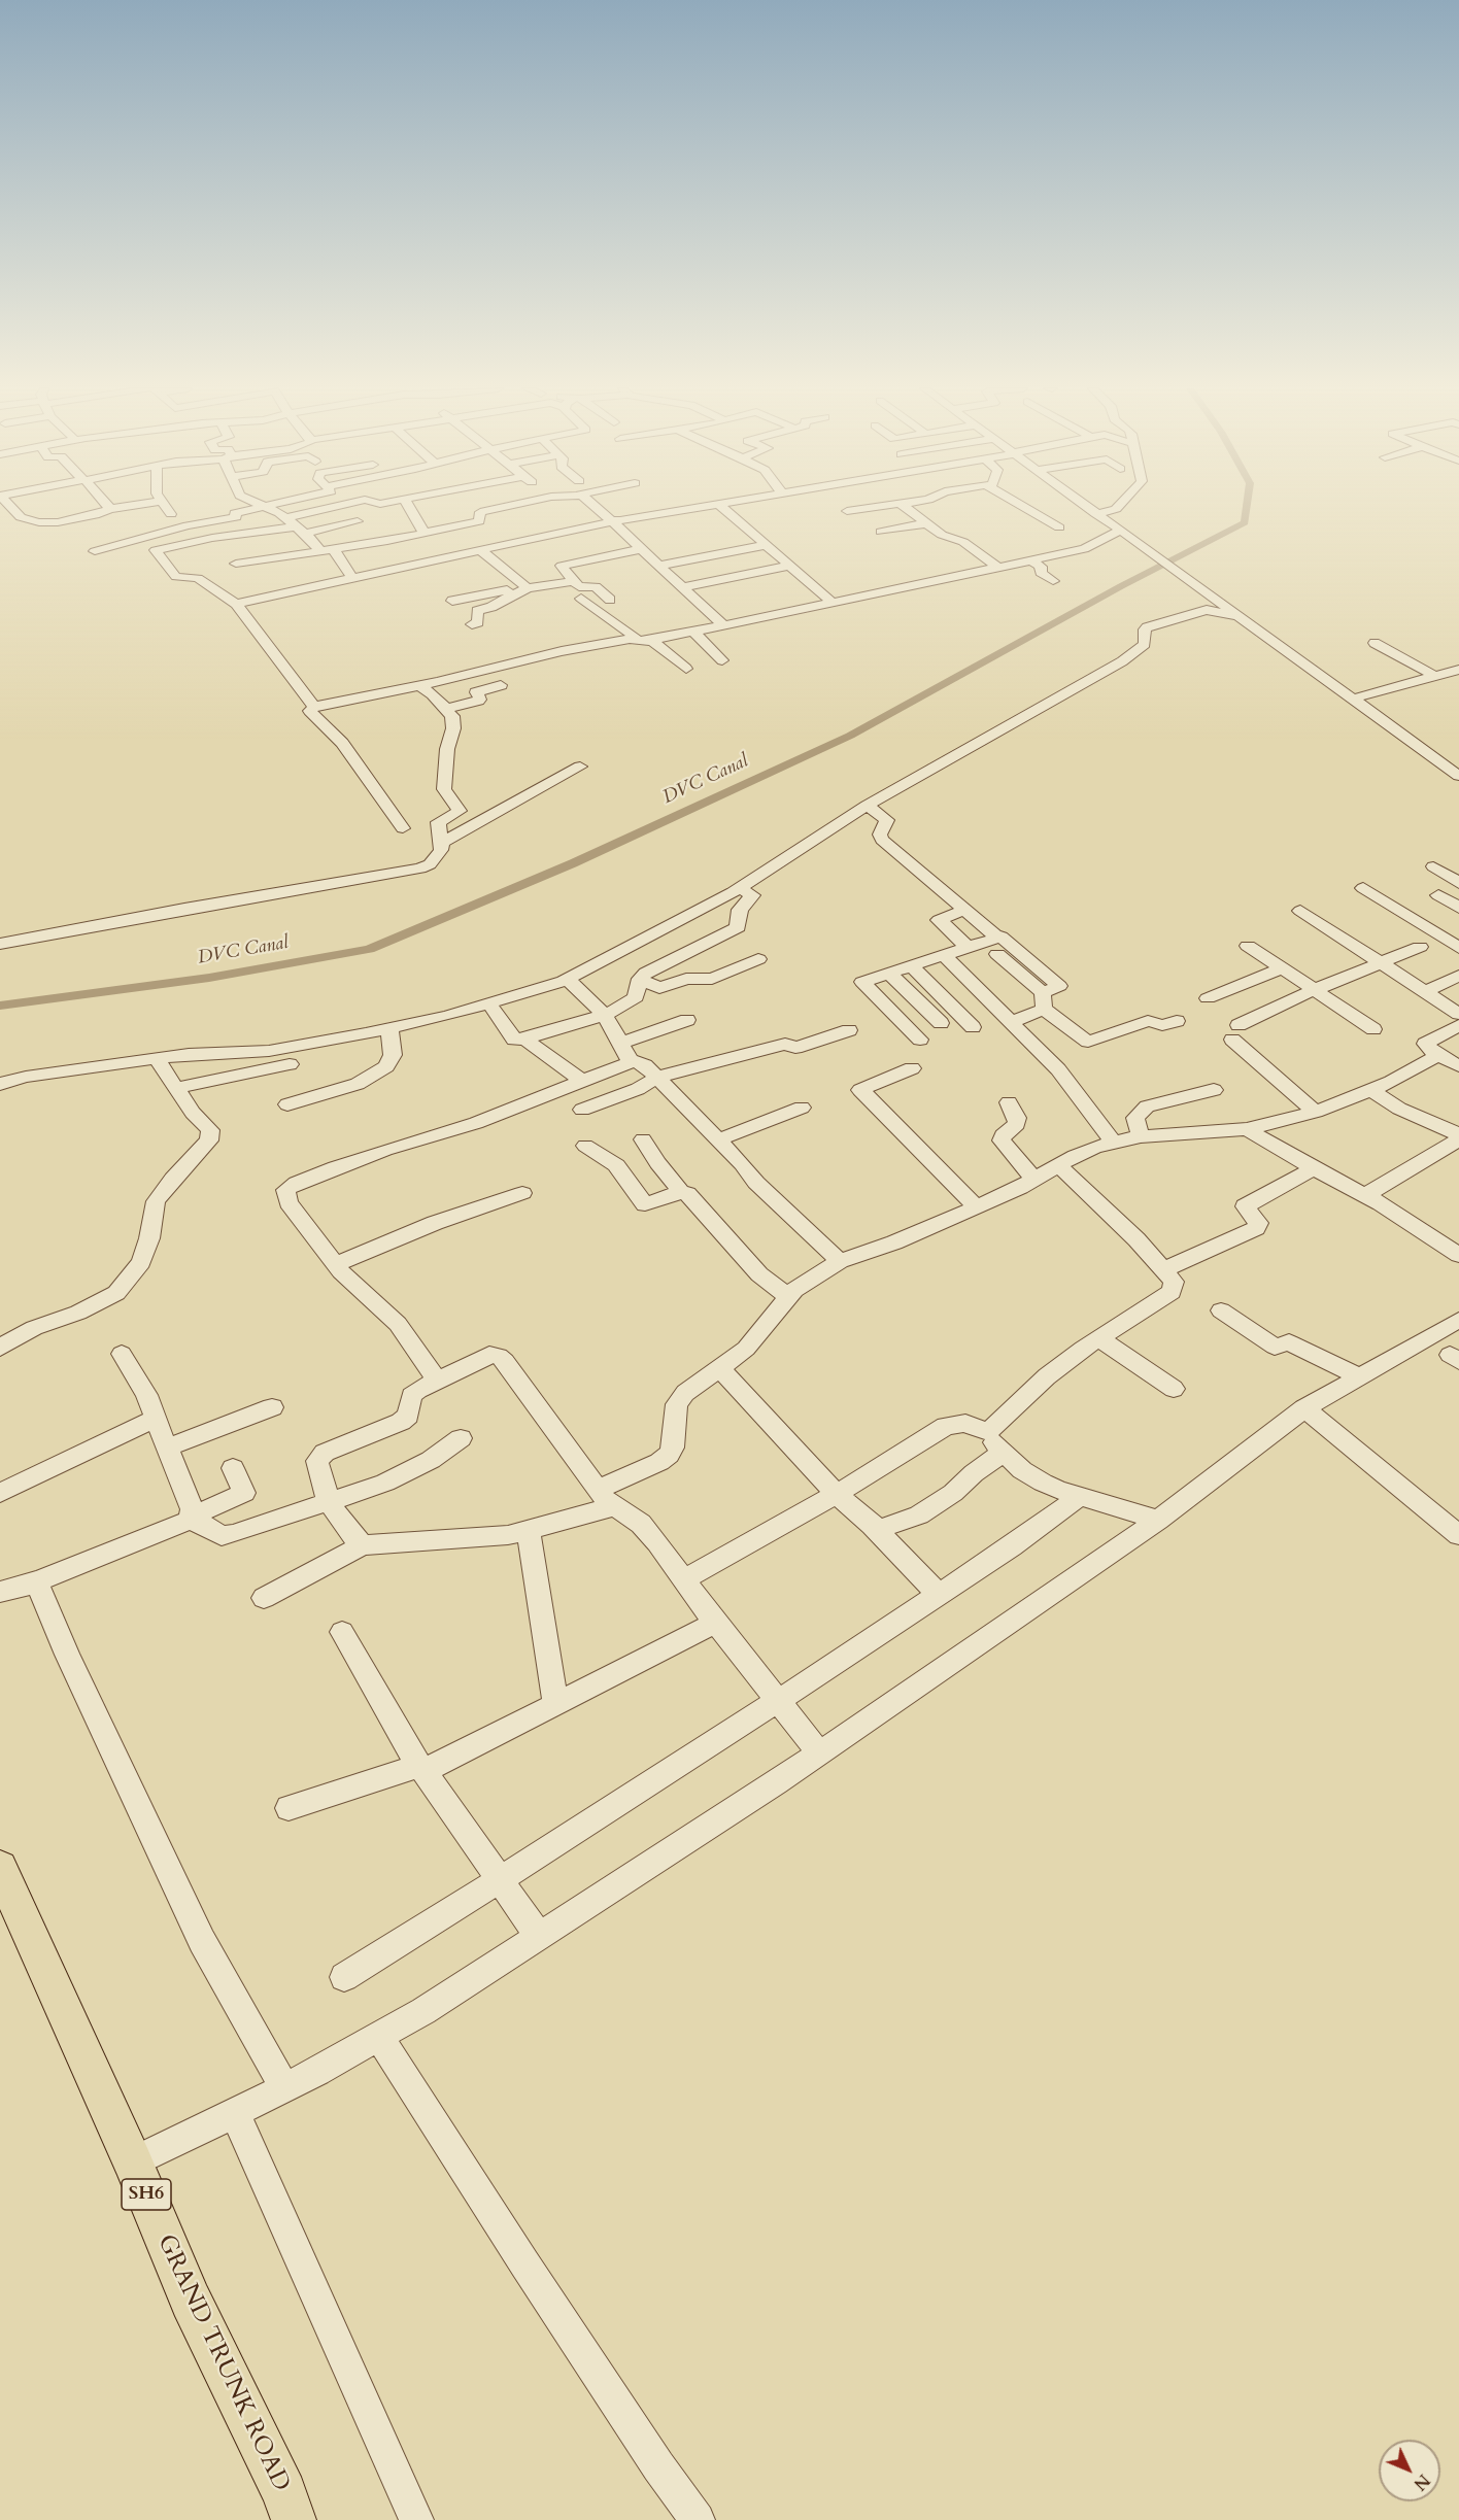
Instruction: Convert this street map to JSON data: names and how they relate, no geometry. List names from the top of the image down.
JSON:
{
  "streets": {
    "main road": ["SH6", "GRAND TRUNK ROAD"]
  },
  "water": ["DVC Canal"],
  "north": "bottom right"
}
